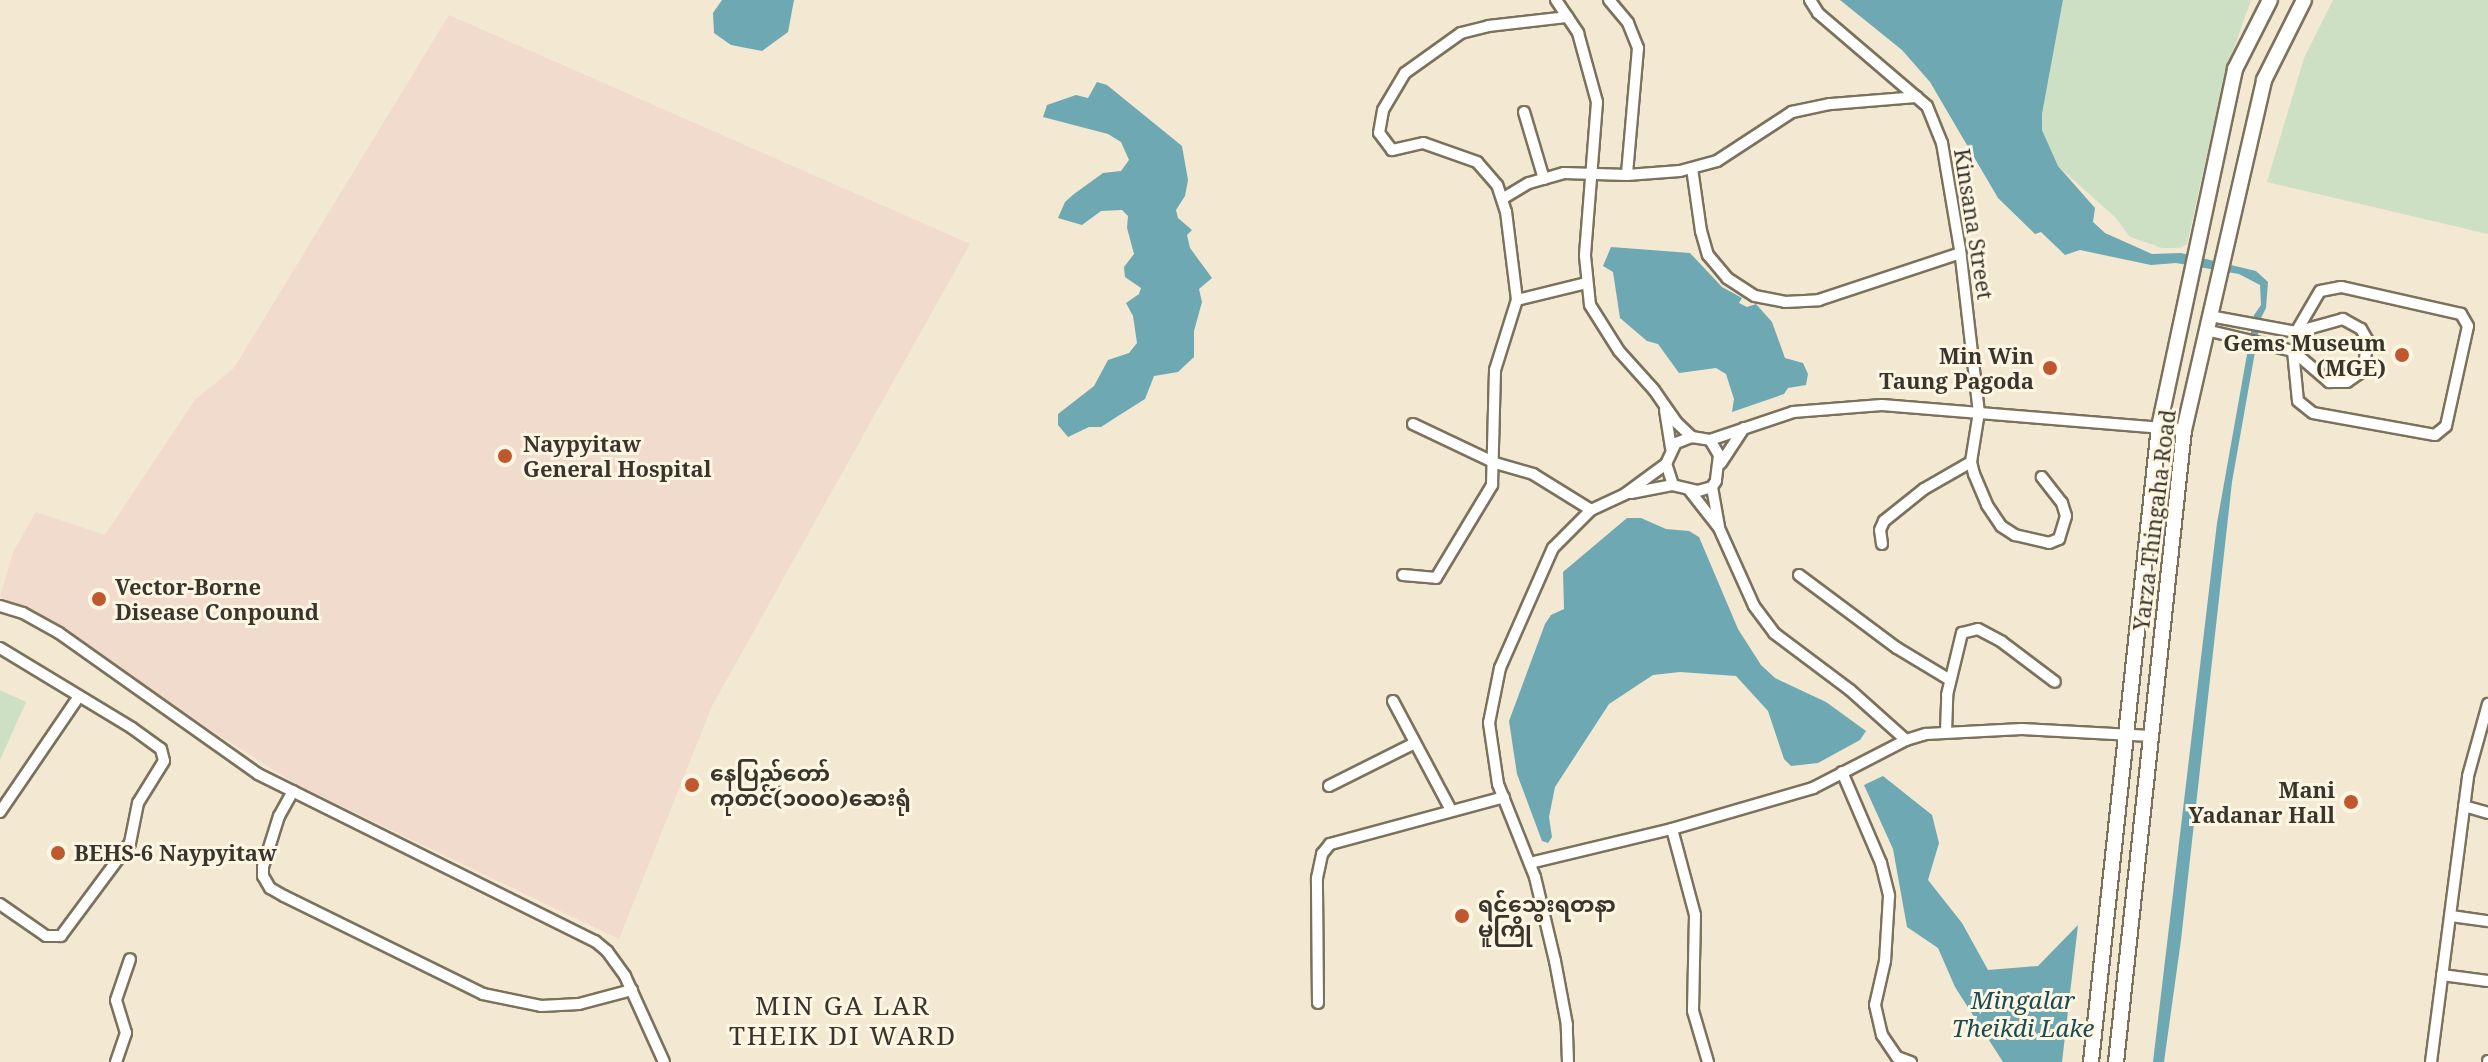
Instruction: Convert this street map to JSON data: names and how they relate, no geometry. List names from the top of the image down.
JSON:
{
  "streets": {
    "main road": ["Yarza Thingaha Road"],
    "street": ["Kinsana Street"]
  },
  "districts": ["MIN GA LAR THEIK DI WARD"],
  "water": ["Mingalar Theikdi Lake"],
  "places": [
    "Gems Museum (MGE)",
    "Min Win Taung Pagoda",
    "Naypyitaw General Hospital",
    "Vector-Borne Disease Conpound",
    "နေပြည်တော် ကုတင်(၁၀၀၀)ဆေးရုံ",
    "Mani Yadanar Hall",
    "BEHS-6 Naypyitaw",
    "ရင်သွေးရတနာ မူကြို"
  ]
}
